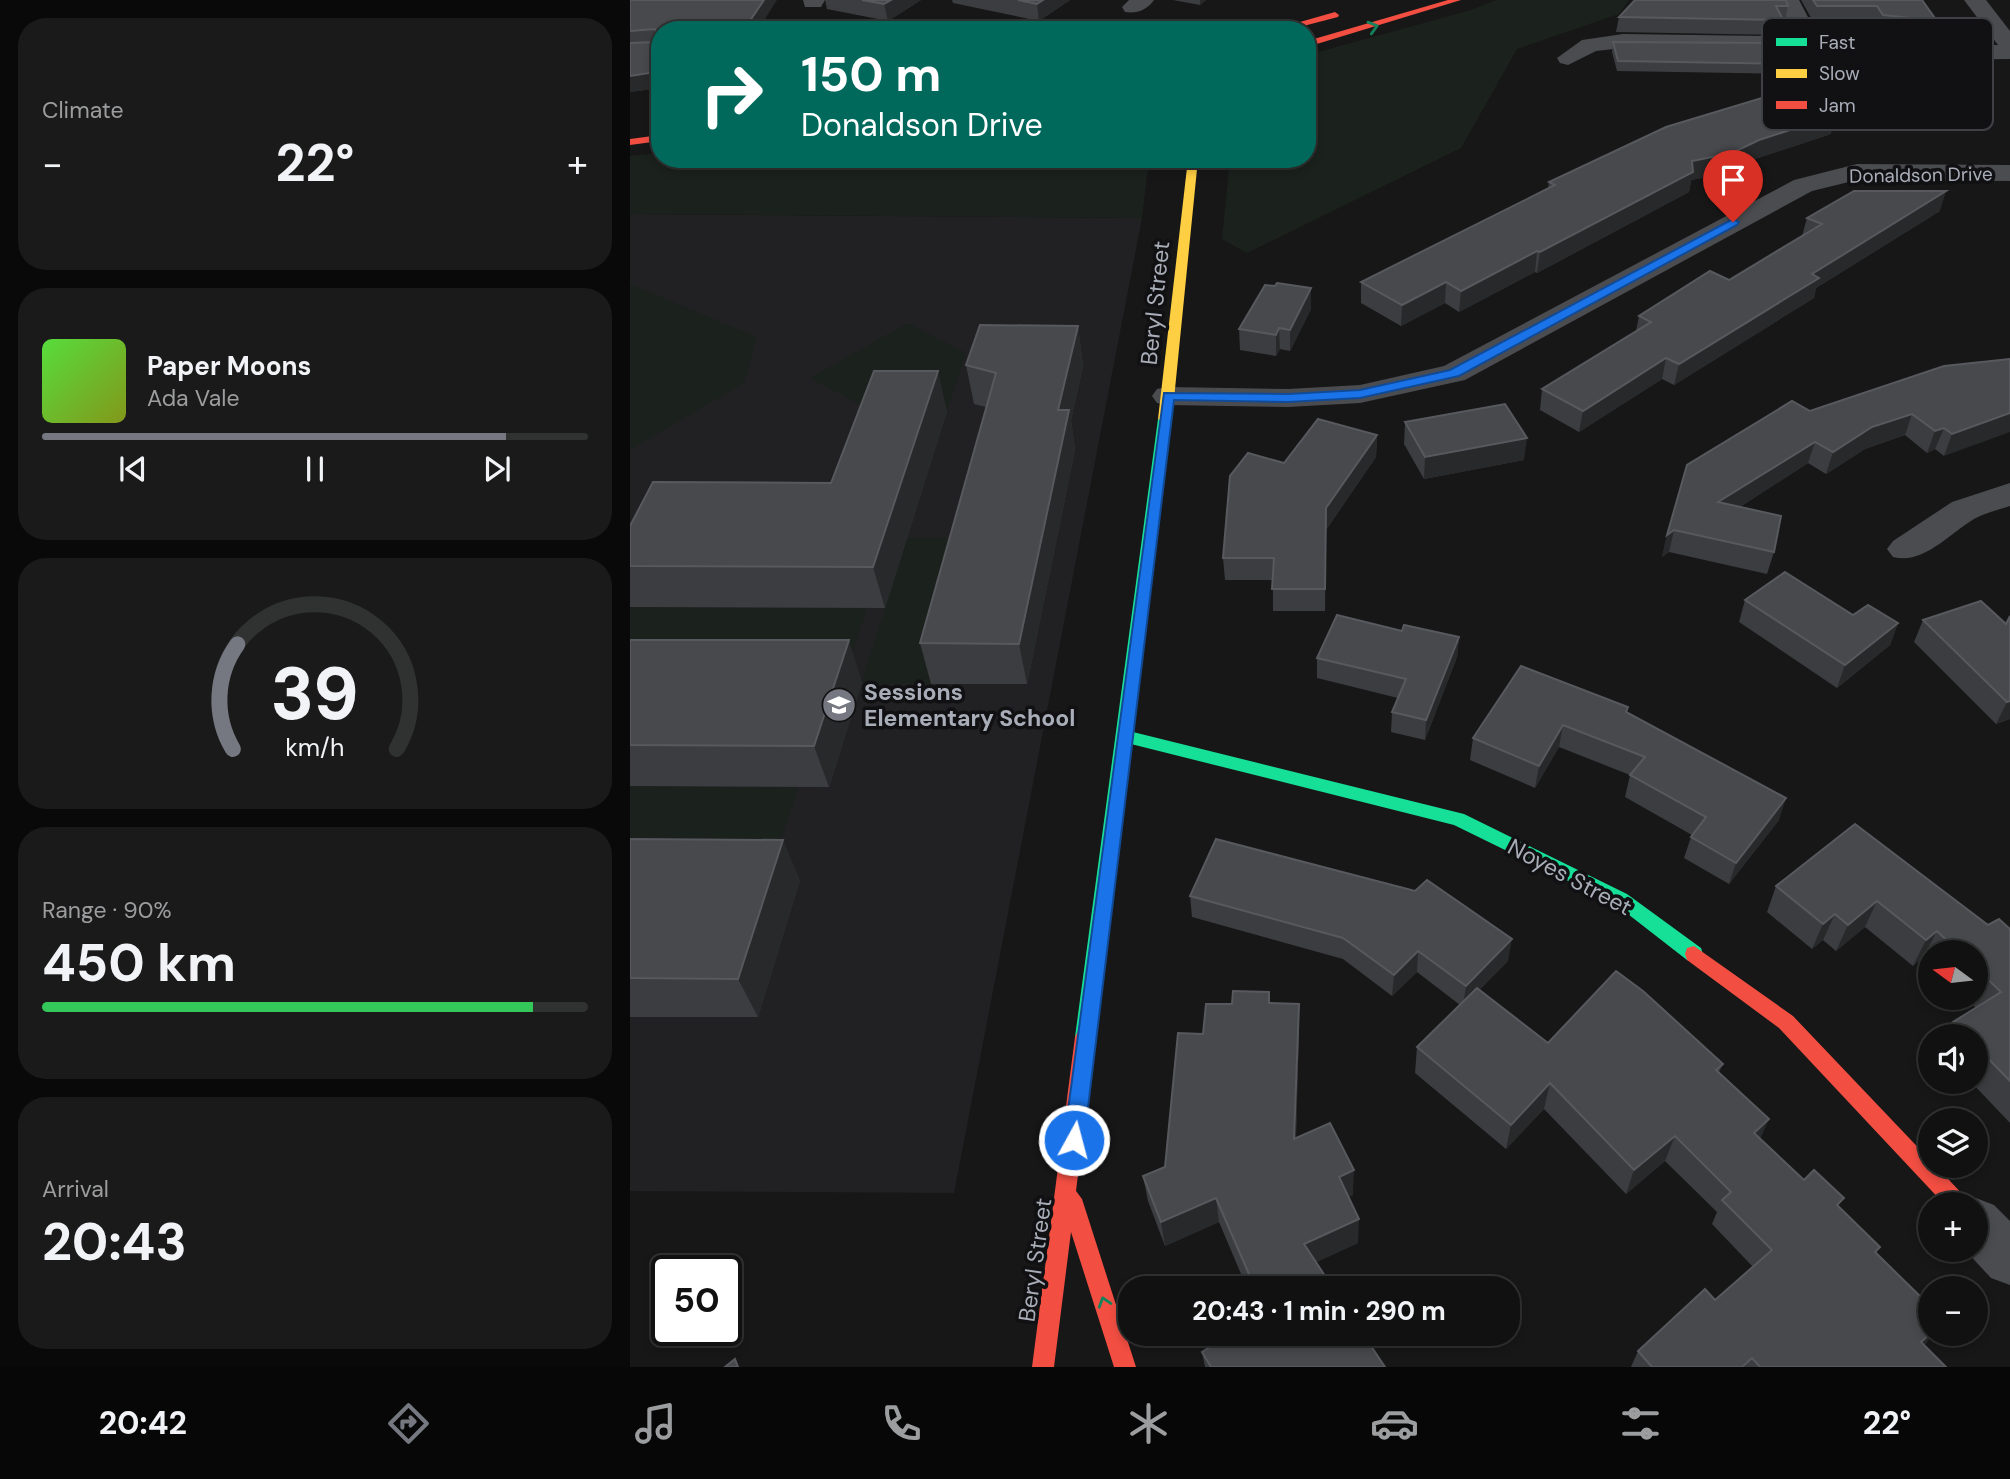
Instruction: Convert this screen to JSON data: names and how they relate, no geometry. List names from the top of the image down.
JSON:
{
  "streets": {
    "main road": ["Beryl Street", "Noyes Street"],
    "street": ["Donaldson Drive"]
  },
  "crossings": [
    ["Donaldson Drive", "Beryl Street"],
    ["Beryl Street", "Noyes Street"]
  ],
  "places": {
    "school or university": ["Sessions Elementary School"]
  },
  "legend": ["Fast", "Slow", "Jam"],
  "north": "left",
  "page": {
    "tile": [
      "Climate",
      ["Range · 90%", "450 km"],
      ["Arrival", "20:43"]
    ],
    "turn": ["150 m", "Donaldson Drive"],
    "heat": ["−", "22°", "+"],
    "song": ["Paper Moons", "Ada Vale"],
    "map_buttons": ["+", "−"],
    "limit": "50",
    "trip": "20:43 · 1 min · 290 m",
    "tabs": ["20:42", "22°"],
    "gauge": ["39", "km/h"]
  }
}
